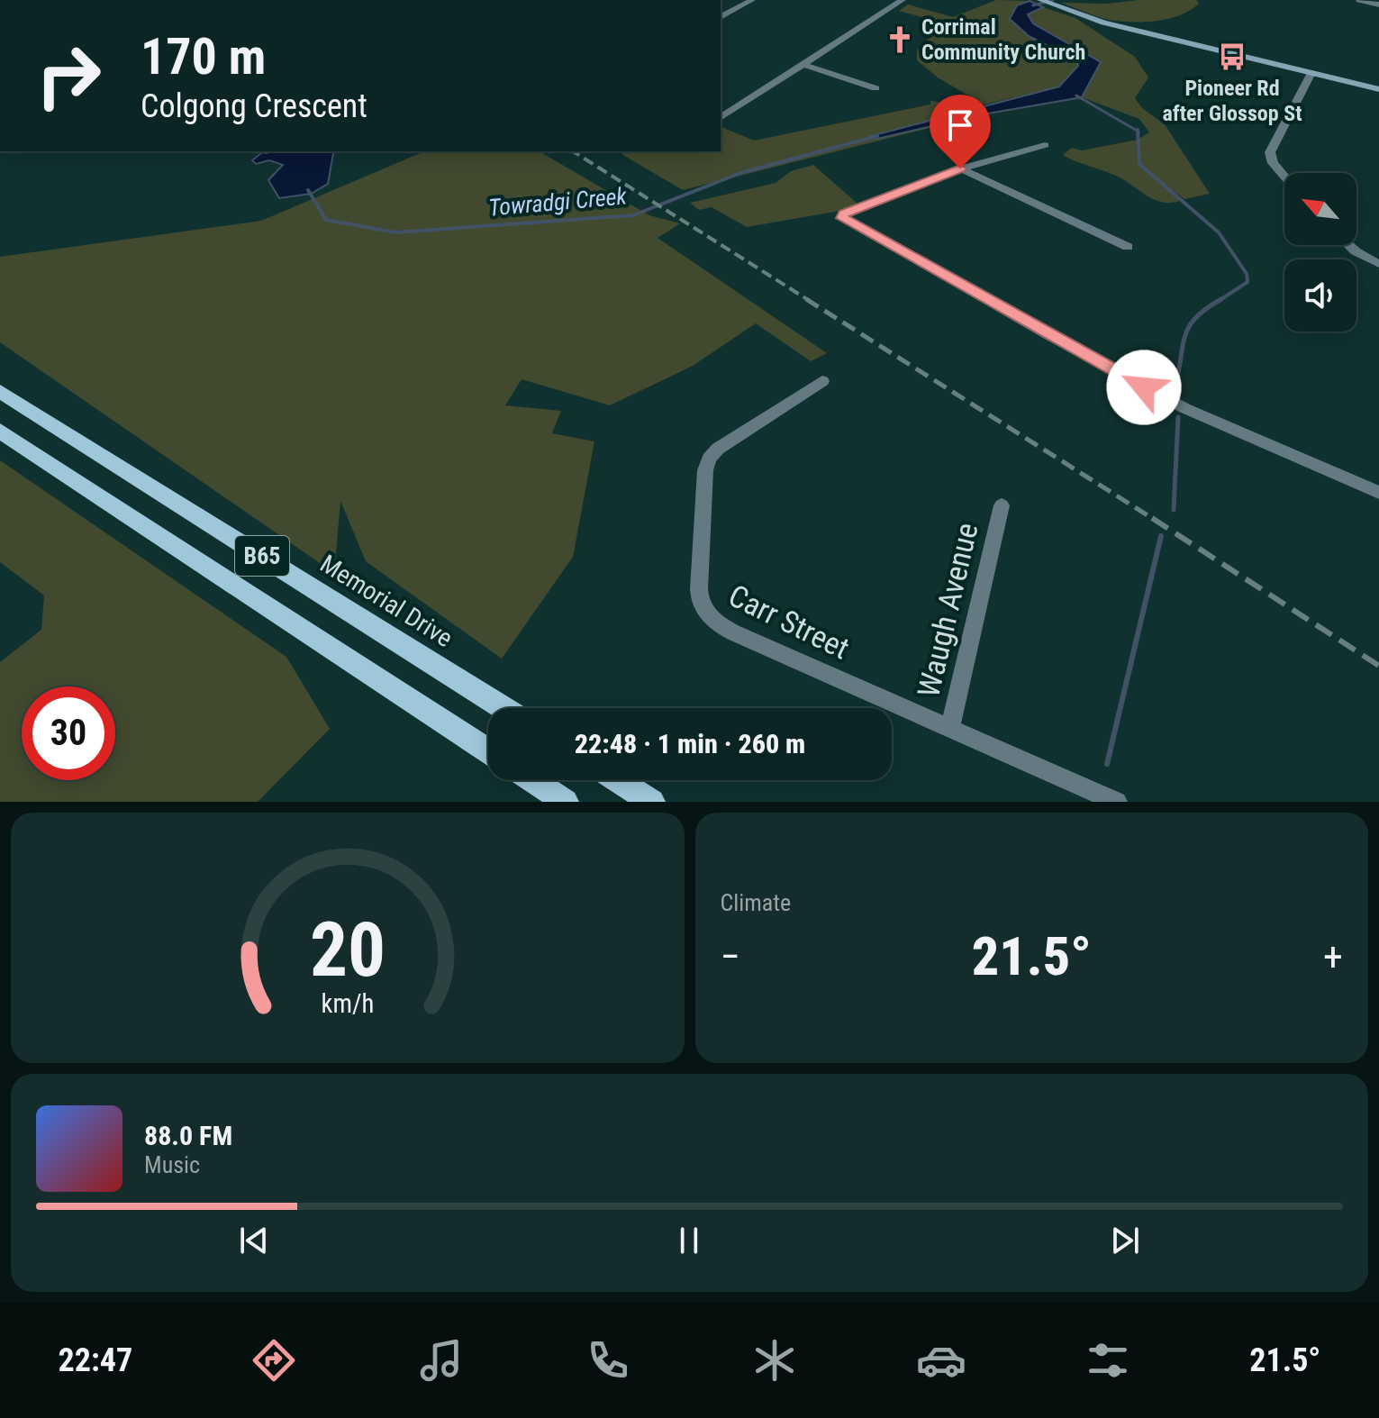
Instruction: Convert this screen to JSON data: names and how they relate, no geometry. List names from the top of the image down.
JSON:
{
  "streets": {
    "main road": ["B65", "Memorial Drive"],
    "street": ["Waugh Avenue", "Carr Street"]
  },
  "crossings": [
    ["Waugh Avenue", "Carr Street"]
  ],
  "water": ["Towradgi Creek"],
  "places": {
    "church": ["Corrimal Community Church"],
    "bus stop": ["Pioneer Rd after Glossop St"]
  },
  "north": "top left",
  "page": {
    "turn": ["170 m", "Colgong Crescent"],
    "limit": "30",
    "trip": "22:48 · 1 min · 260 m",
    "tile": "Climate",
    "heat": ["−", "21.5°", "+"],
    "song": ["88.0 FM", "Music"],
    "tabs": ["22:47", "21.5°"],
    "gauge": ["20", "km/h"]
  }
}
